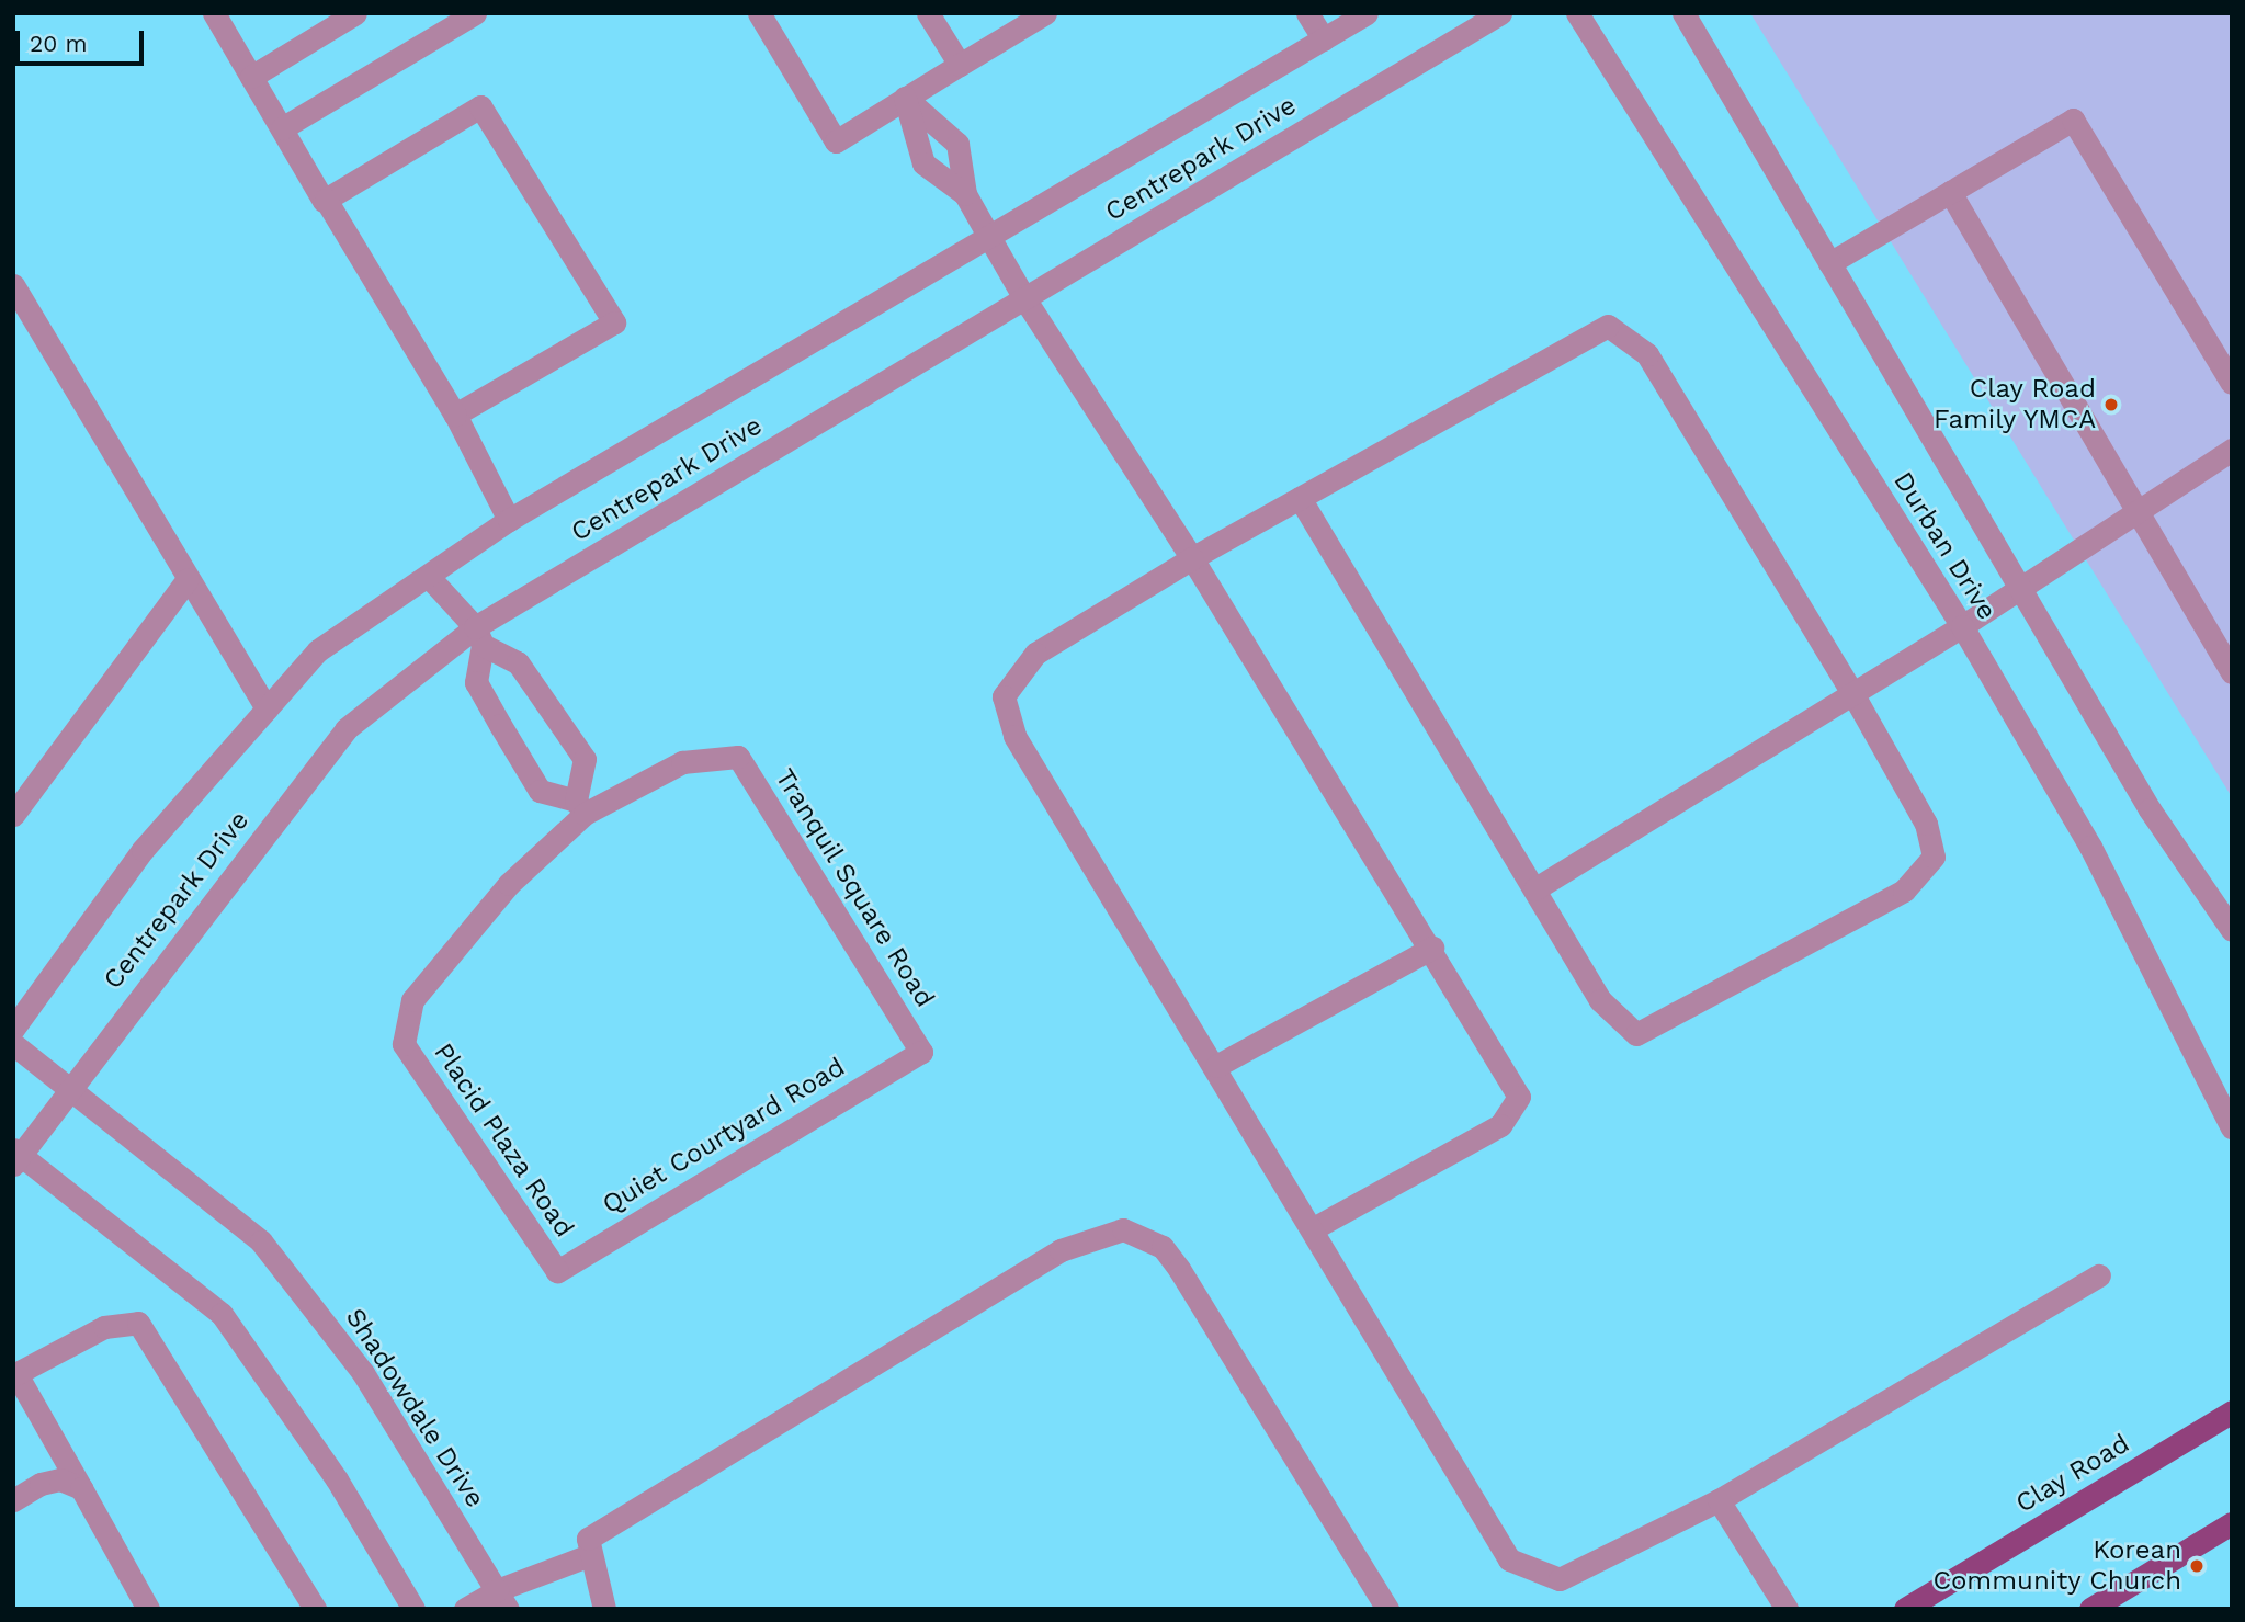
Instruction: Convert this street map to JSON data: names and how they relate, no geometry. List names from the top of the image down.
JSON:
{
  "streets": {
    "main road": ["Clay Road"],
    "street": [
      "Centrepark Drive",
      "Durban Drive",
      "Tranquil Square Road",
      "Quiet Courtyard Road",
      "Placid Plaza Road",
      "Shadowdale Drive"
    ]
  },
  "crossings": [
    ["Centrepark Drive", "Shadowdale Drive"],
    ["Tranquil Square Road", "Quiet Courtyard Road"],
    ["Tranquil Square Road", "Placid Plaza Road"],
    ["Quiet Courtyard Road", "Placid Plaza Road"]
  ],
  "places": ["Clay Road Family YMCA", "Korean Community Church"],
  "scale_bar": "20 m"
}
